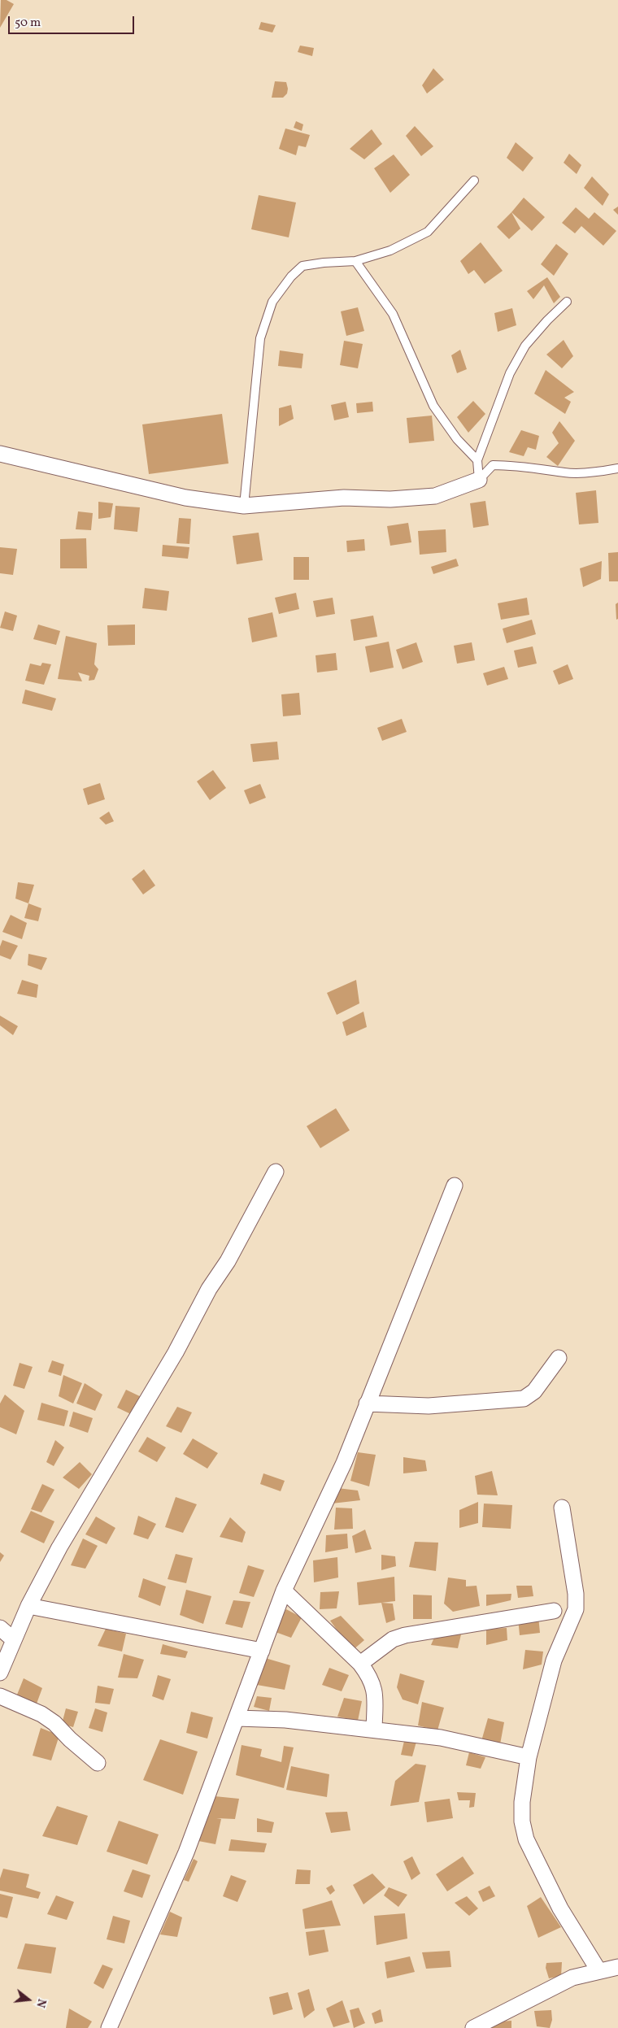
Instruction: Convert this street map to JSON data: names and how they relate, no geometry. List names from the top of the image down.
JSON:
{
  "scale_bar": "50 m",
  "north": "right"
}
